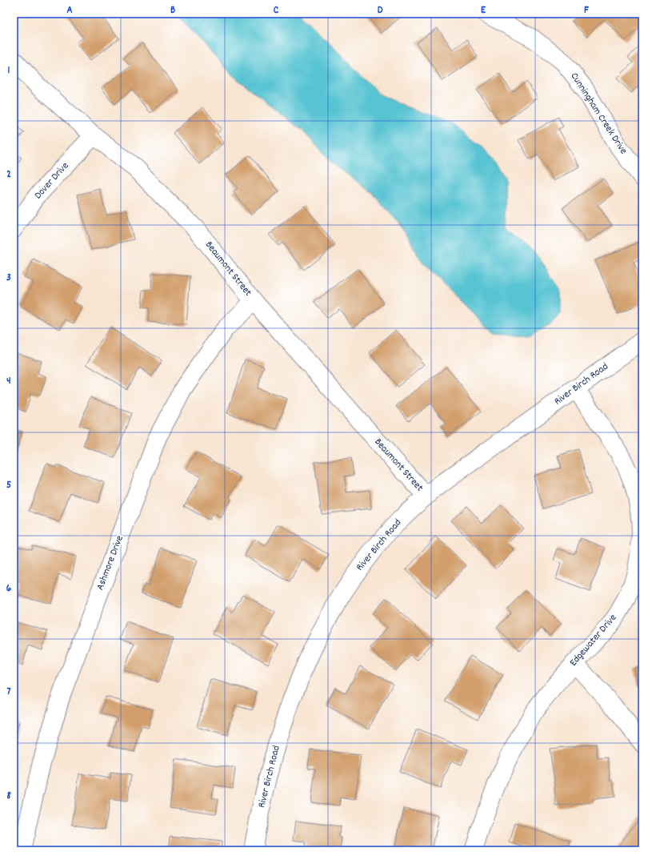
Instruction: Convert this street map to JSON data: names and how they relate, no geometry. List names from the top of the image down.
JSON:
{
  "streets": {
    "street": [
      "Cunningham Creek Drive",
      "Dover Drive",
      "Beaumont Street",
      "River Birch Road",
      "Ashmore Drive",
      "Edgewater Drive"
    ]
  },
  "crossings": [
    ["Dover Drive", "Beaumont Street"],
    ["Beaumont Street", "River Birch Road"],
    ["Beaumont Street", "Ashmore Drive"],
    ["River Birch Road", "Edgewater Drive"]
  ],
  "grid": {
    "columns": [
      "A",
      "B",
      "C",
      "D",
      "E",
      "F"
    ],
    "rows": [
      "1",
      "2",
      "3",
      "4",
      "5",
      "6",
      "7",
      "8"
    ]
  }
}
